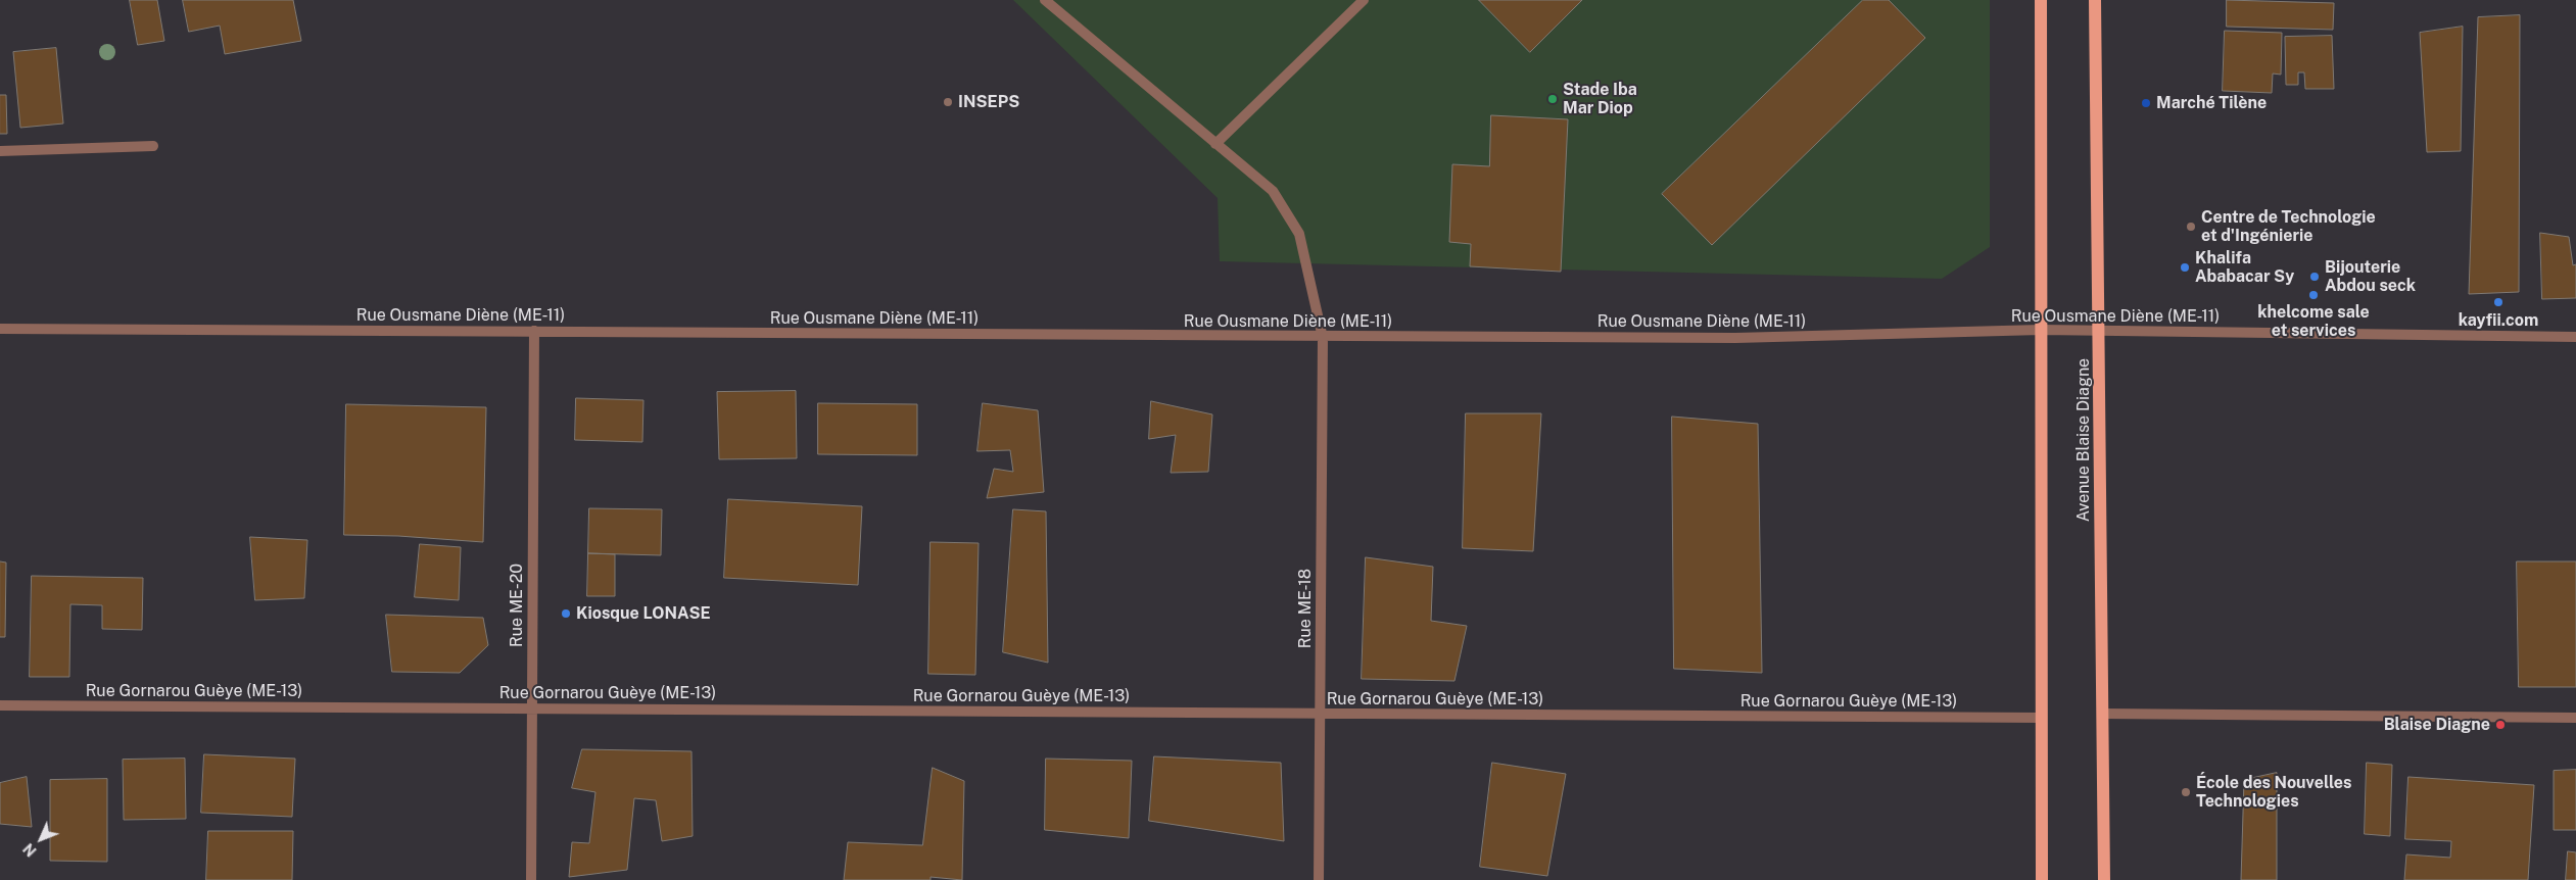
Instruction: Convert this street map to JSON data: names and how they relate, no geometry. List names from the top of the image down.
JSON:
{
  "streets": {
    "main road": ["Avenue Blaise Diagne"],
    "street": [
      "Rue Ousmane Diène (ME-11)",
      "Rue ME-20",
      "Rue ME-18",
      "Rue Gornarou Guèye (ME-13)"
    ]
  },
  "crossings": [
    ["Rue Ousmane Diène (ME-11)", "Avenue Blaise Diagne"],
    ["Rue Ousmane Diène (ME-11)", "Rue ME-20"],
    ["Rue Ousmane Diène (ME-11)", "Rue ME-18"],
    ["Rue ME-20", "Rue Gornarou Guèye (ME-13)"],
    ["Rue ME-18", "Rue Gornarou Guèye (ME-13)"]
  ],
  "places": [
    "Stade Iba Mar Diop",
    "INSEPS",
    "Marché Tilène",
    "Centre de Technologie et d'Ingénierie",
    "Khalifa Ababacar Sy",
    "Bijouterie Abdou seck",
    "khelcome sale et services",
    "kayfii.com",
    "Kiosque LONASE",
    "Blaise Diagne",
    "École des Nouvelles Technologies"
  ],
  "north": "bottom left"
}
